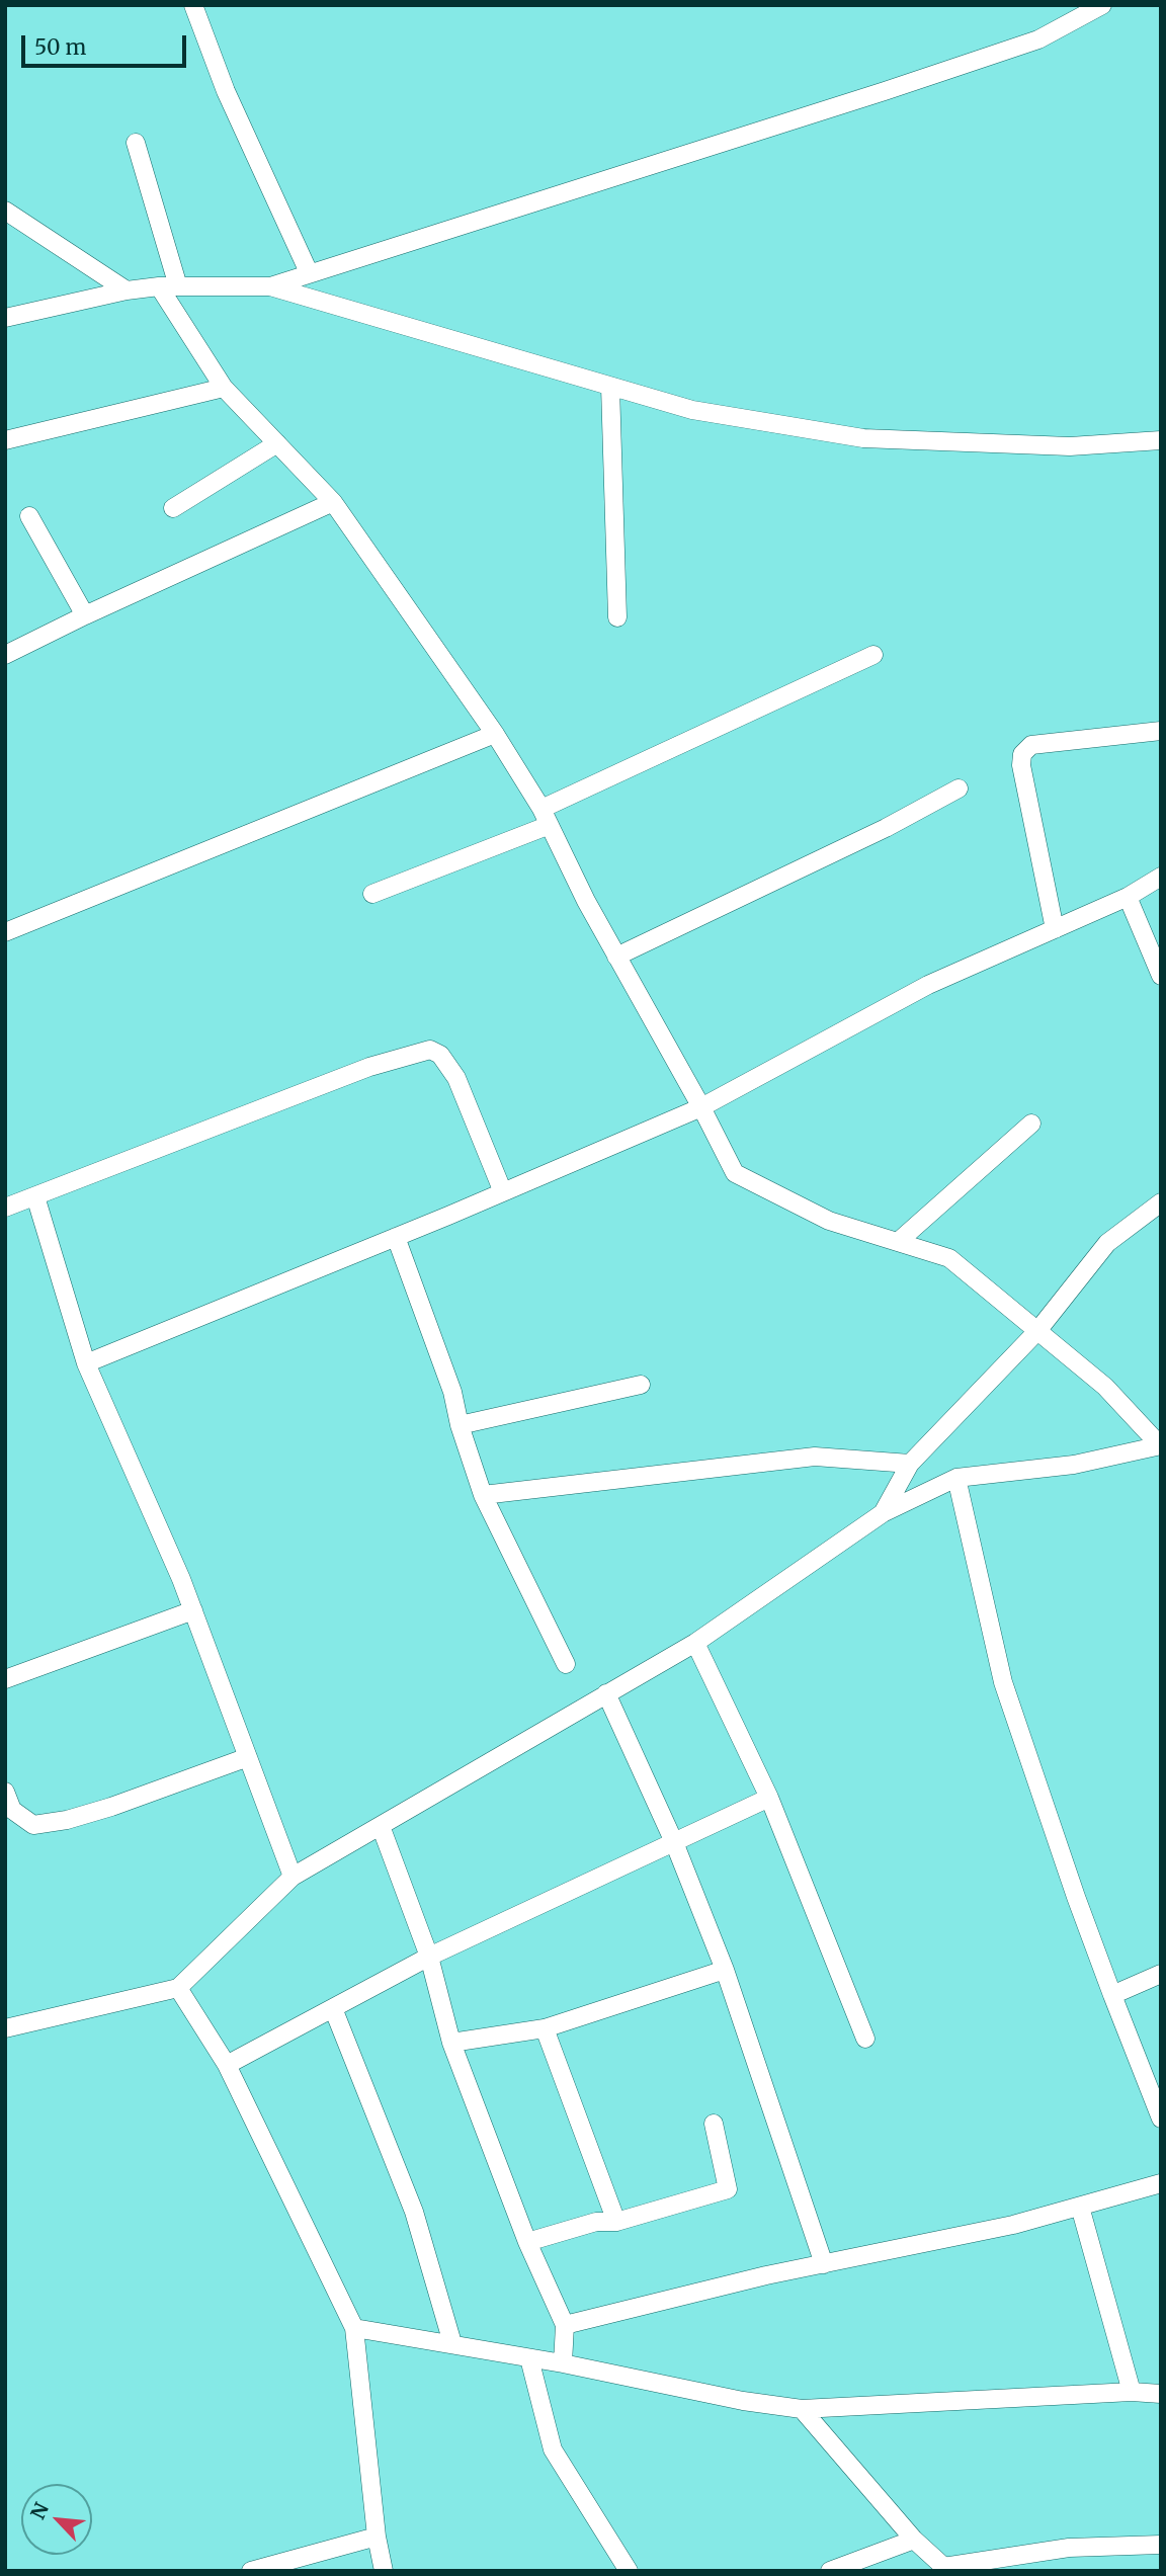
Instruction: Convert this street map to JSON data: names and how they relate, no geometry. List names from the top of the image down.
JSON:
{
  "scale_bar": "50 m",
  "north": "top left"
}
